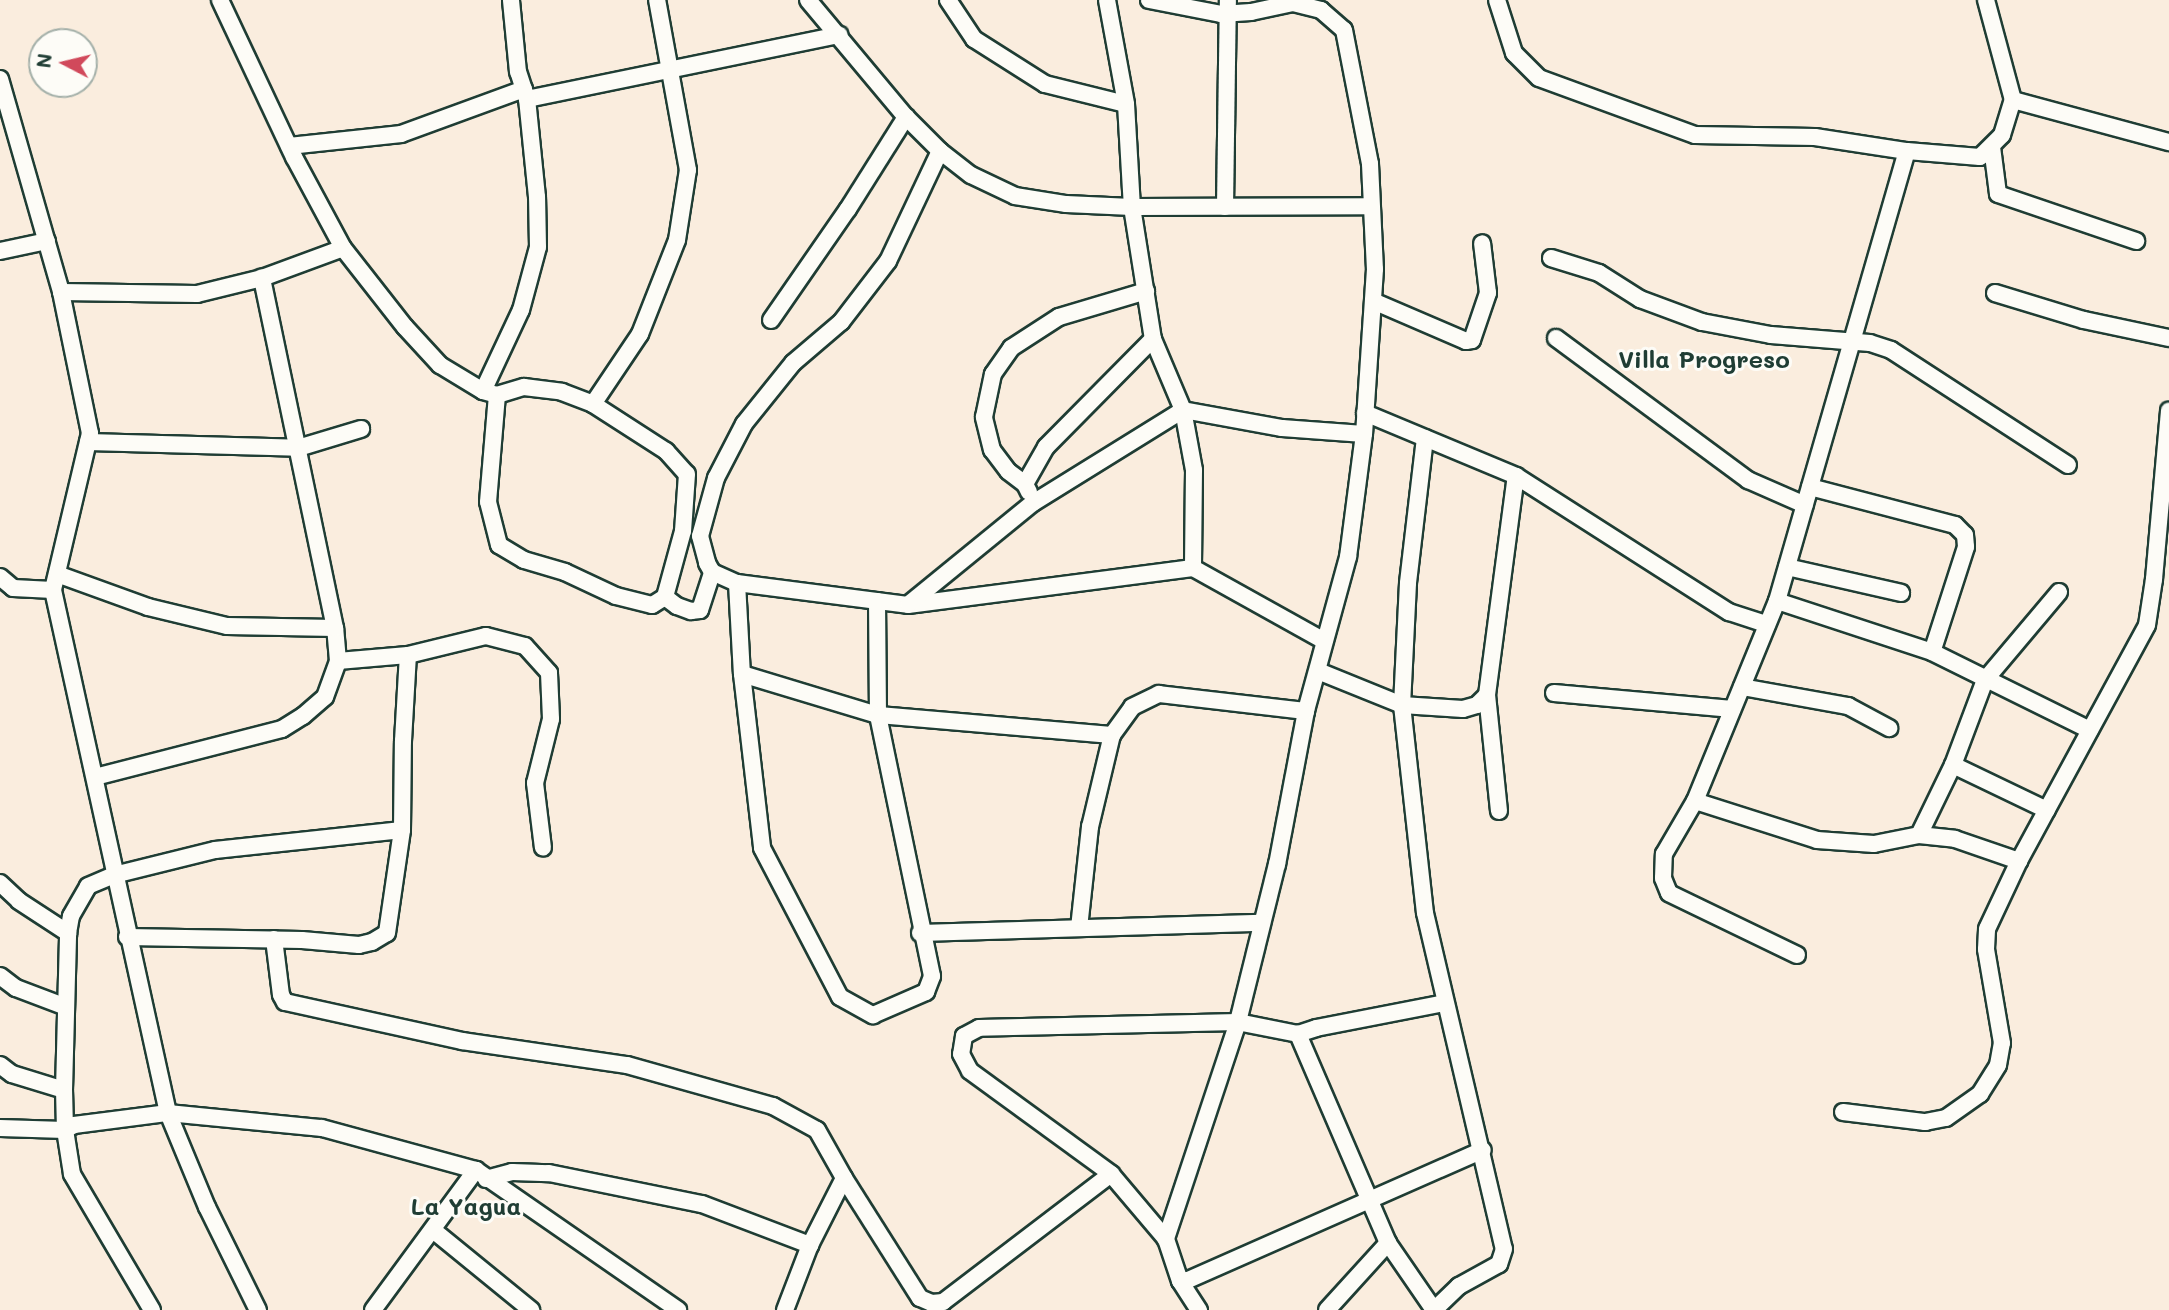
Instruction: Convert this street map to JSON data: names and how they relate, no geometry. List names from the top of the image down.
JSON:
{
  "districts": ["Villa Progreso", "La Yagua"],
  "north": "left"
}
